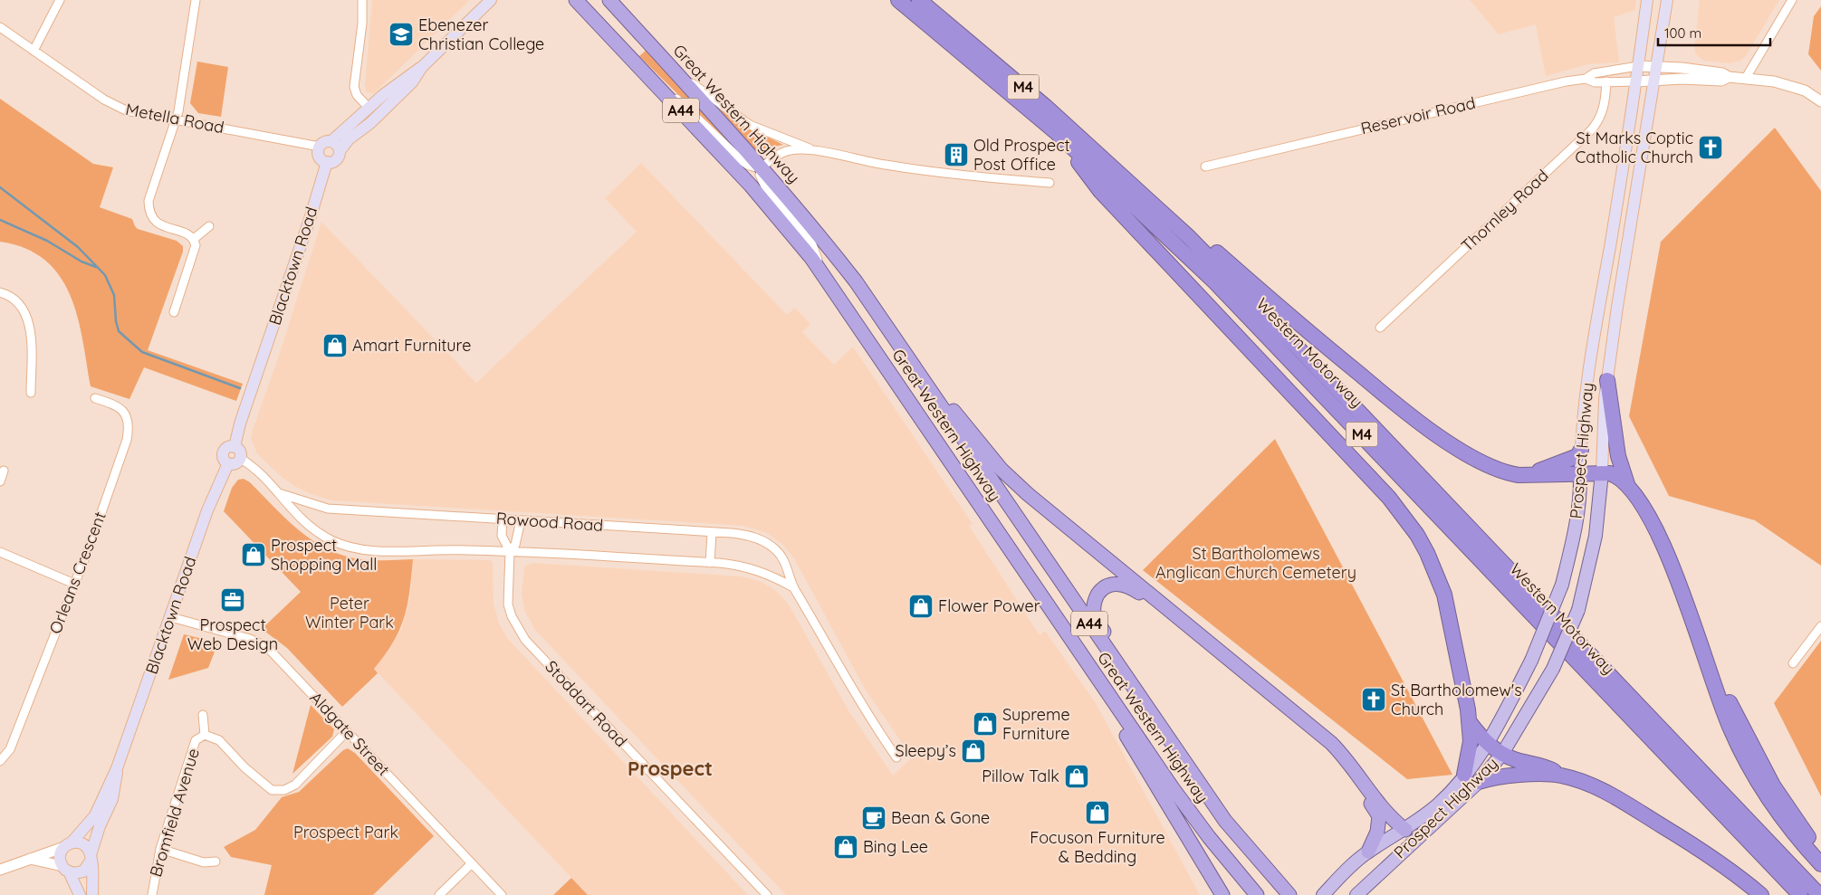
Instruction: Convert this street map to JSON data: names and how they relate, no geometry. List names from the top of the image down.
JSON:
{
  "streets": {
    "highway": [
      "M4",
      "A44",
      "Great Western Highway",
      "Western Motorway"
    ],
    "main road": ["Blacktown Road", "Prospect Highway"],
    "street": [
      "Reservoir Road",
      "Metella Road",
      "Thornley Road",
      "Rowood Road",
      "Orleans Crescent",
      "Stoddart Road",
      "Aldgate Street",
      "Bromfield Avenue"
    ]
  },
  "crossings": [
    ["Reservoir Road", "Thornley Road"],
    ["Reservoir Road", "Prospect Highway"],
    ["Metella Road", "Blacktown Road"],
    ["Blacktown Road", "Rowood Road"],
    ["Blacktown Road", "Aldgate Street"],
    ["Rowood Road", "Stoddart Road"]
  ],
  "districts": ["Prospect"],
  "parks": ["St Bartholomews Anglican Church Cemetery", "Peter Winter Park", "Prospect Park"],
  "places": {
    "school or university": ["Ebenezer Christian College"],
    "church": ["St Marks Coptic Catholic Church", "St Bartholomew's Church"],
    "building": ["Old Prospect Post Office"],
    "shop": [
      "Amart Furniture",
      "Prospect Shopping Mall",
      "Flower Power",
      "Supreme Furniture",
      "Sleepy’s",
      "Pillow Talk",
      "Focuson Furniture & Bedding",
      "Bing Lee"
    ],
    "office": ["Prospect Web Design"],
    "cafe": ["Bean & Gone"]
  },
  "scale_bar": "100 m"
}
